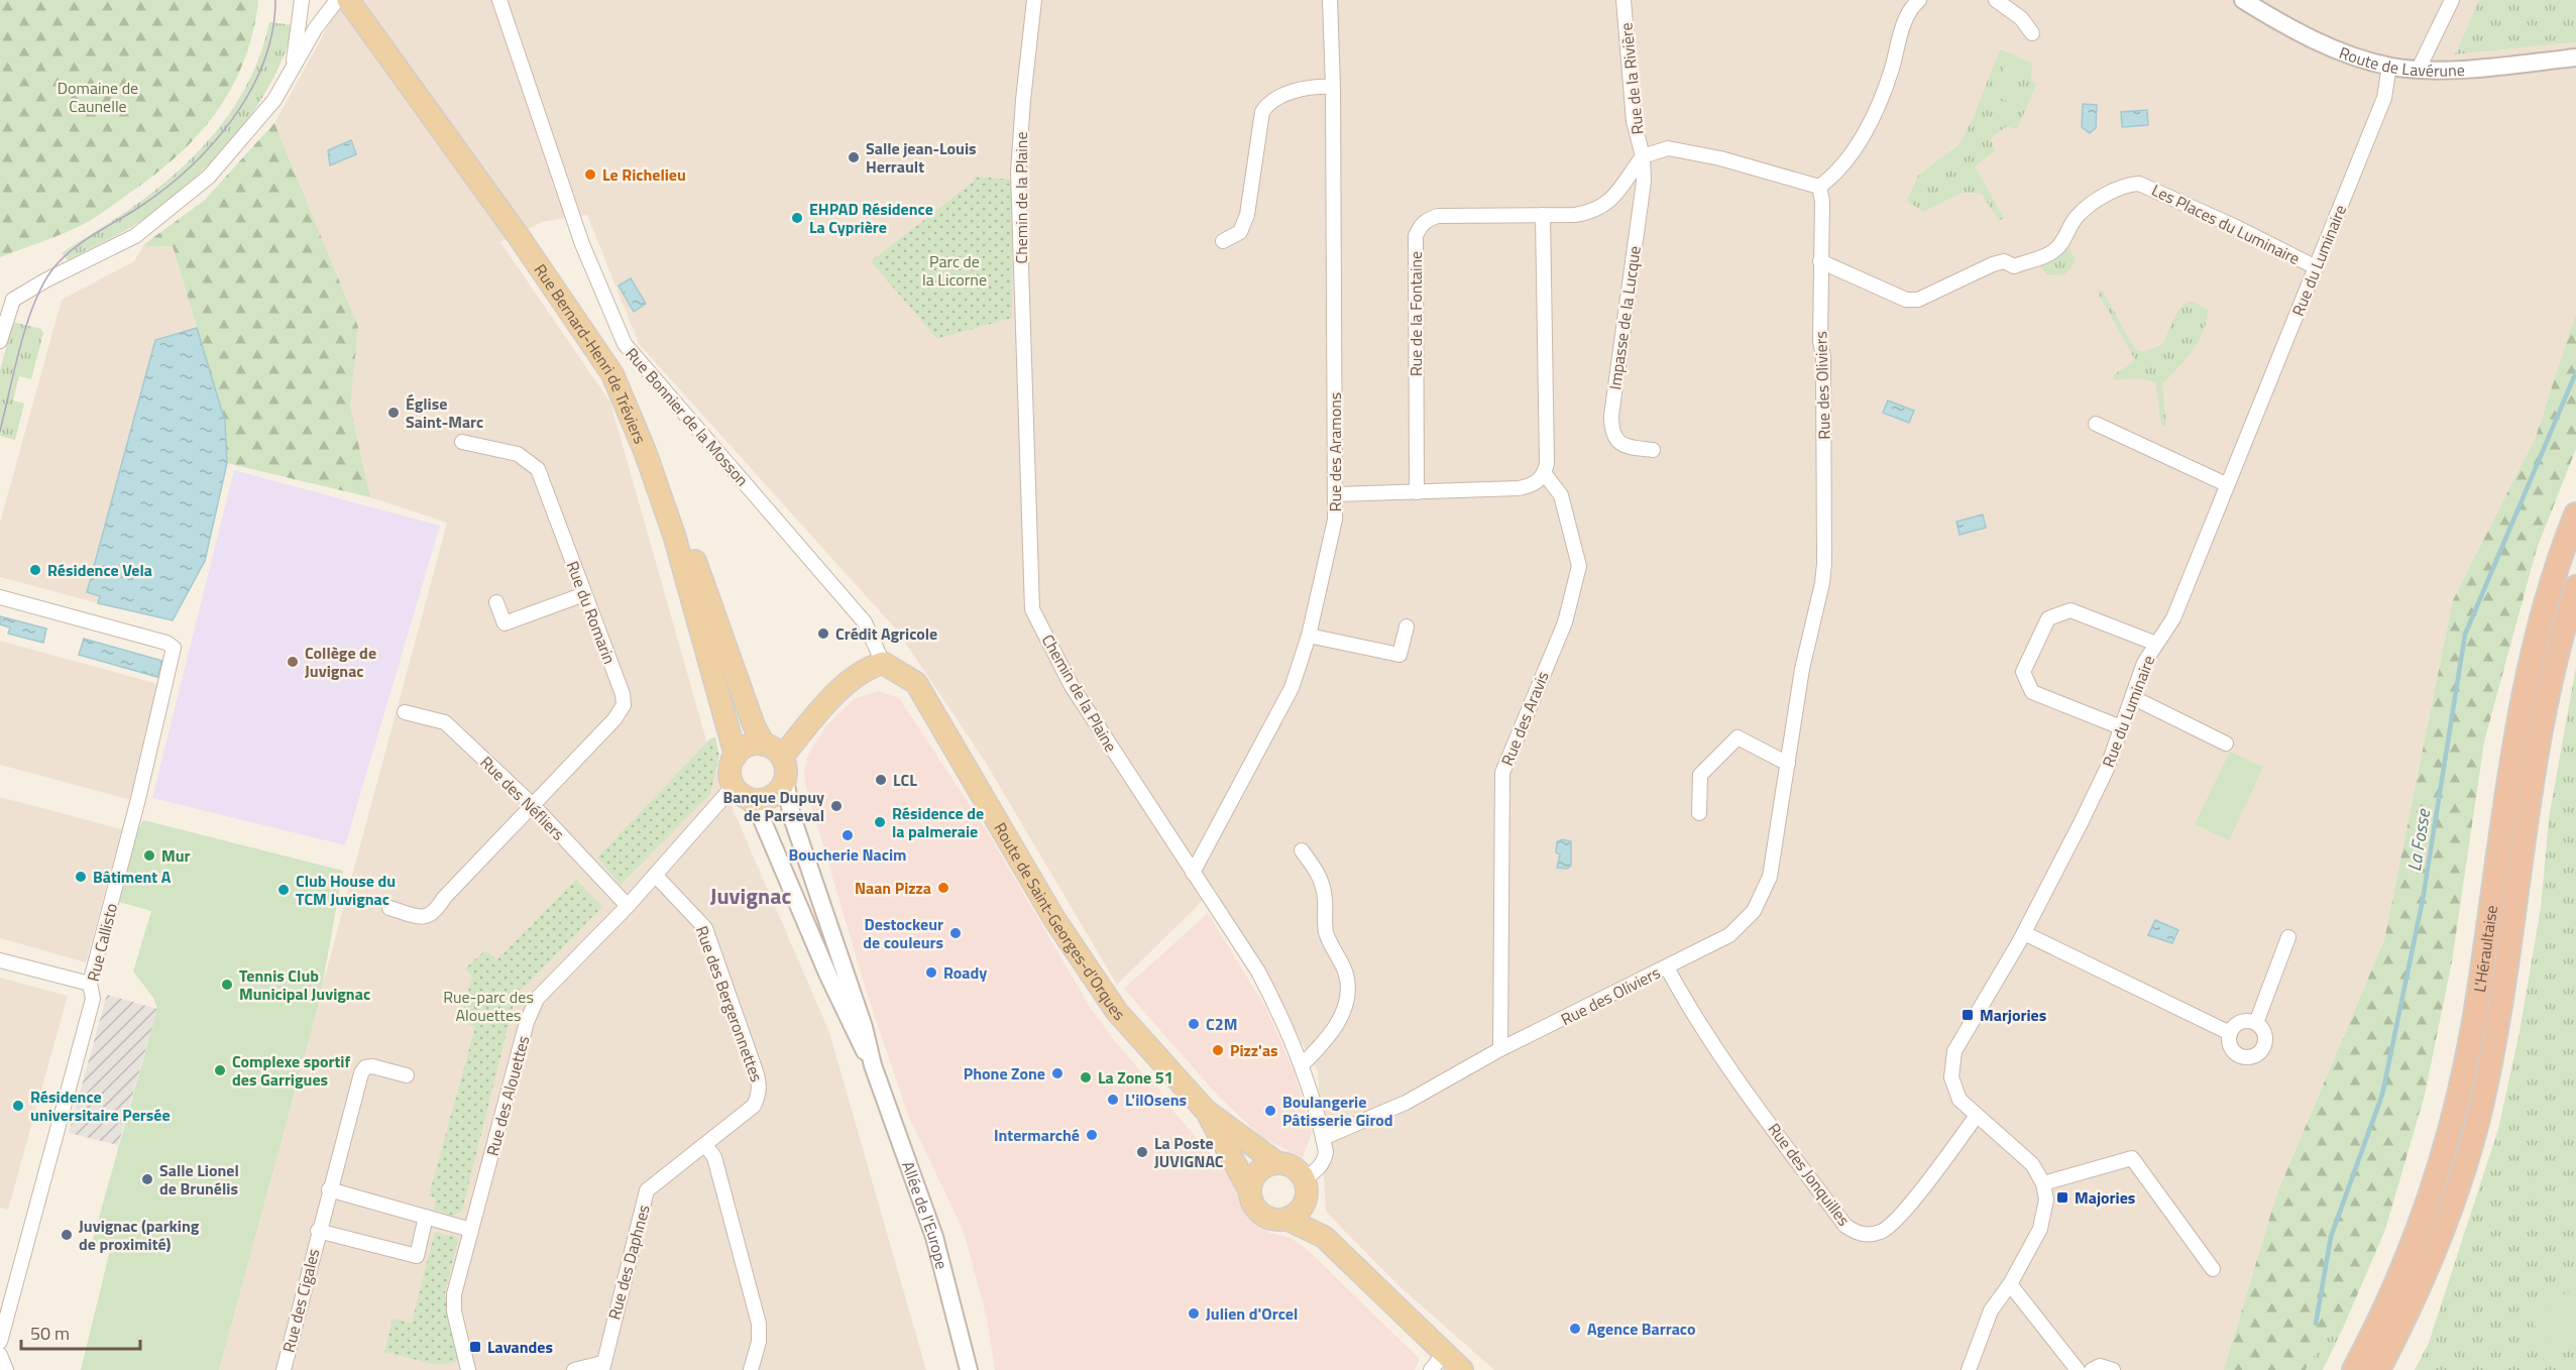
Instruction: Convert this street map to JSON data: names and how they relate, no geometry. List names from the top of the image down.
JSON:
{
  "streets": {
    "highway": ["L'Héraultaise"],
    "main road": ["Rue Bernard-Henri de Tréviers", "Route de Saint-Georges-d'Orques"],
    "street": [
      "Route de Lavérune",
      "Rue de la Rivière",
      "Chemin de la Plaine",
      "Les Places du Luminaire",
      "Rue du Luminaire",
      "Rue de la Fontaine",
      "Impasse de la Lucque",
      "Rue des Oliviers",
      "Rue Bonnier de la Mosson",
      "Rue des Aramons",
      "Rue du Romarin",
      "Rue des Aravis",
      "Rue des Néfliers",
      "Rue Callisto",
      "Rue des Bergeronnettes",
      "Rue des Alouettes",
      "Rue des Jonquilles",
      "Allée de l'Europe",
      "Rue des Daphnes",
      "Rue des Cigales"
    ]
  },
  "crossings": [
    ["Route de Lavérune", "Rue du Luminaire"],
    ["Rue de la Rivière", "Rue de la Fontaine"],
    ["Rue de la Rivière", "Impasse de la Lucque"],
    ["Chemin de la Plaine", "Rue des Oliviers"],
    ["Chemin de la Plaine", "Rue des Aramons"],
    ["Chemin de la Plaine", "Route de Saint-Georges-d'Orques"],
    ["Les Places du Luminaire", "Rue du Luminaire"],
    ["Les Places du Luminaire", "Rue des Oliviers"],
    ["Rue du Luminaire", "Rue des Jonquilles"],
    ["Rue de la Fontaine", "Impasse de la Lucque"],
    ["Rue Bernard-Henri de Tréviers", "Rue des Alouettes"],
    ["Rue Bernard-Henri de Tréviers", "Allée de l'Europe"],
    ["Rue des Oliviers", "Rue des Aravis"],
    ["Rue des Oliviers", "Rue des Jonquilles"],
    ["Rue Bonnier de la Mosson", "Route de Saint-Georges-d'Orques"],
    ["Rue du Romarin", "Rue des Néfliers"],
    ["Rue des Néfliers", "Rue des Alouettes"],
    ["Rue des Bergeronnettes", "Rue des Alouettes"],
    ["Rue des Bergeronnettes", "Rue des Daphnes"],
    ["Rue des Alouettes", "Allée de l'Europe"]
  ],
  "districts": ["Juvignac"],
  "water": ["La Fosse"],
  "parks": ["Domaine de Caunelle", "Parc de la Licorne", "Rue-parc des Alouettes"],
  "places": {
    "other": [
      "Salle jean-Louis Herrault",
      "Le Richelieu",
      "EHPAD Résidence La Cyprière",
      "Église Saint-Marc",
      "Résidence Vela",
      "Crédit Agricole",
      "Collège de Juvignac",
      "LCL",
      "Banque Dupuy de Parseval",
      "Résidence de la palmeraie",
      "Boucherie Nacim",
      "Mur",
      "Bâtiment A",
      "Naan Pizza",
      "Club House du TCM Juvignac",
      "Destockeur de couleurs",
      "Roady",
      "Tennis Club Municipal Juvignac",
      "C2M",
      "Pizz'as",
      "Complexe sportif des Garrigues",
      "Phone Zone",
      "La Zone 51",
      "L'ilOsens",
      "Résidence universitaire Persée",
      "Boulangerie Pâtisserie Girod",
      "Intermarché",
      "La Poste JUVIGNAC",
      "Salle Lionel de Brunélis",
      "Juvignac (parking de proximité)",
      "Julien d'Orcel",
      "Agence Barraco"
    ],
    "transit": ["Marjories", "Majories", "Lavandes"]
  },
  "scale_bar": "50 m"
}
